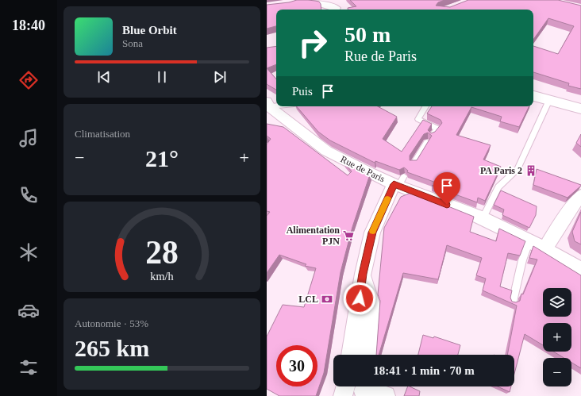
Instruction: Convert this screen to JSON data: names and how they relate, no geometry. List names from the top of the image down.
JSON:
{
  "streets": {
    "street": ["Rue de Paris"]
  },
  "places": {
    "building": ["PA Paris 2"],
    "supermarket": ["Alimentation PJN"],
    "bank": ["LCL"]
  },
  "page": {
    "tabs": "18:40",
    "turn": ["50 m", "Rue de Paris"],
    "song": ["Blue Orbit", "Sona"],
    "then": "Puis",
    "tile": [
      "Climatisation",
      ["Autonomie · 53%", "265 km"]
    ],
    "heat": ["−", "21°", "+"],
    "map_buttons": ["+", "−"],
    "limit": "30",
    "trip": "18:41 · 1 min · 70 m",
    "gauge": ["28", "km/h"]
  }
}
